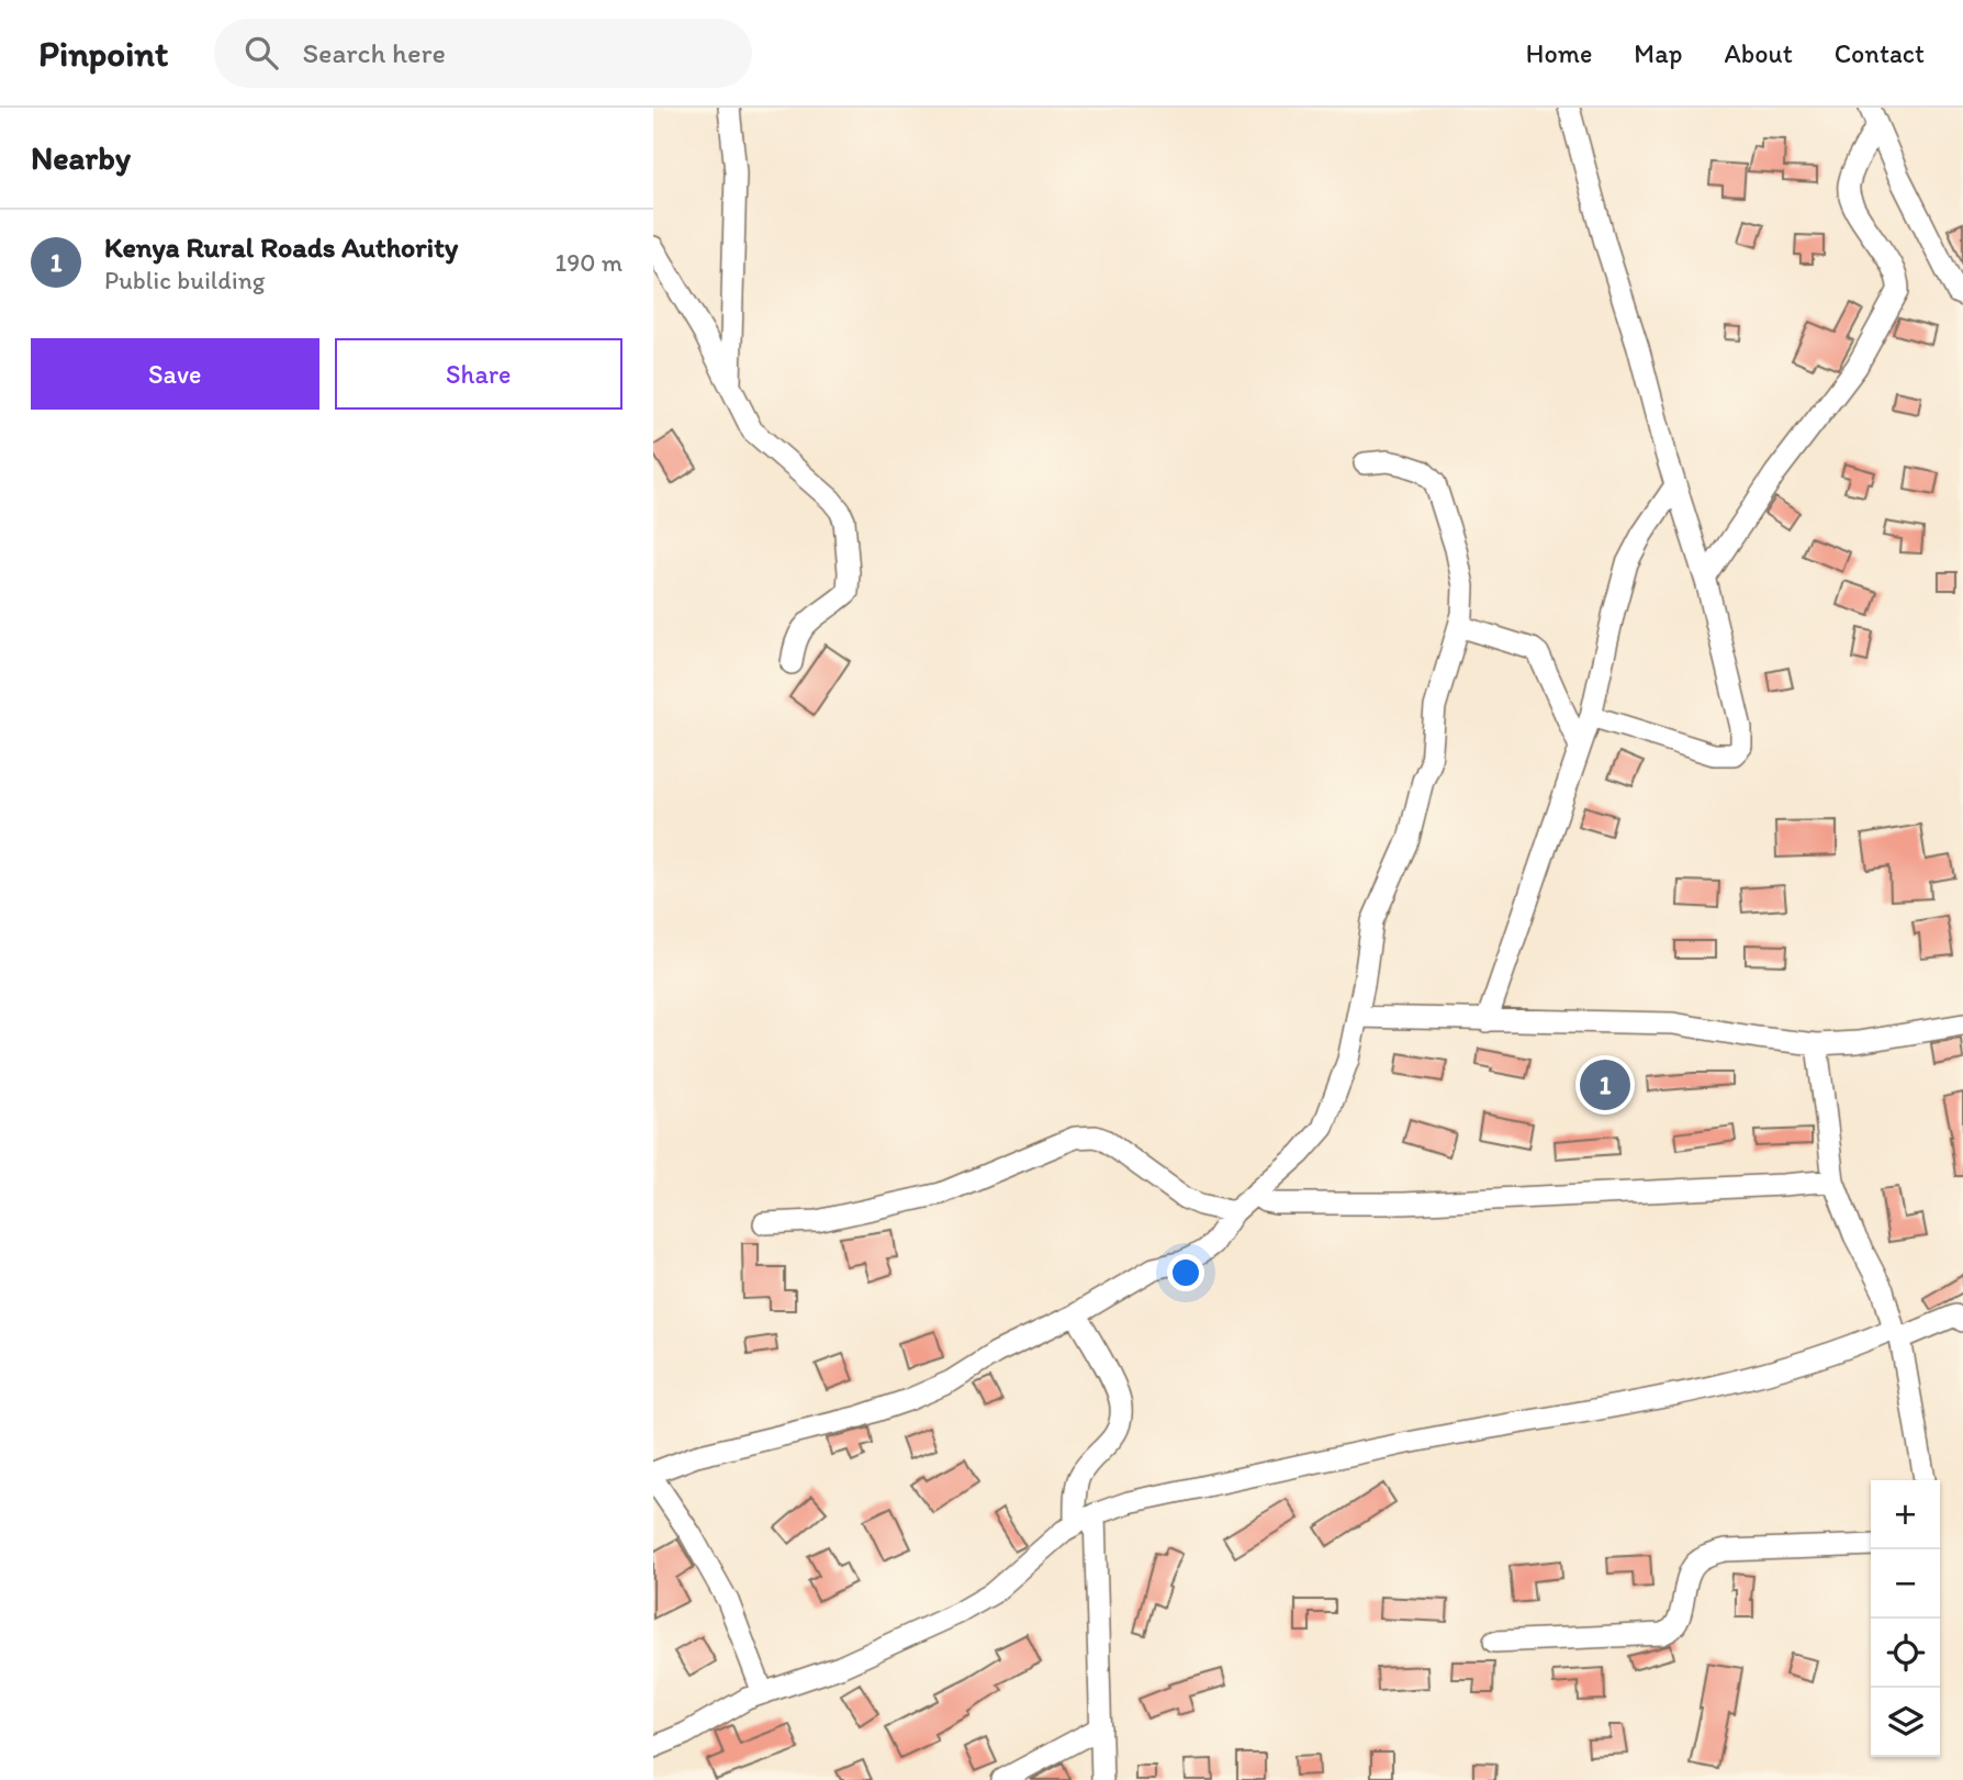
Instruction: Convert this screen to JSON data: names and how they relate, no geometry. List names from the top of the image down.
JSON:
{
  "page": {
    "header": "Pinpoint",
    "search": "Search here",
    "nav": [
      "Home",
      "Map",
      "About",
      "Contact"
    ],
    "heading": "Nearby",
    "list": [
      {
        "mark": "1",
        "name": "Kenya Rural Roads Authority",
        "note": "Public building",
        "value": "190 m"
      }
    ],
    "buttons": ["Save", "Share"],
    "pins": "1",
    "map_buttons": ["+", "−"]
  }
}
